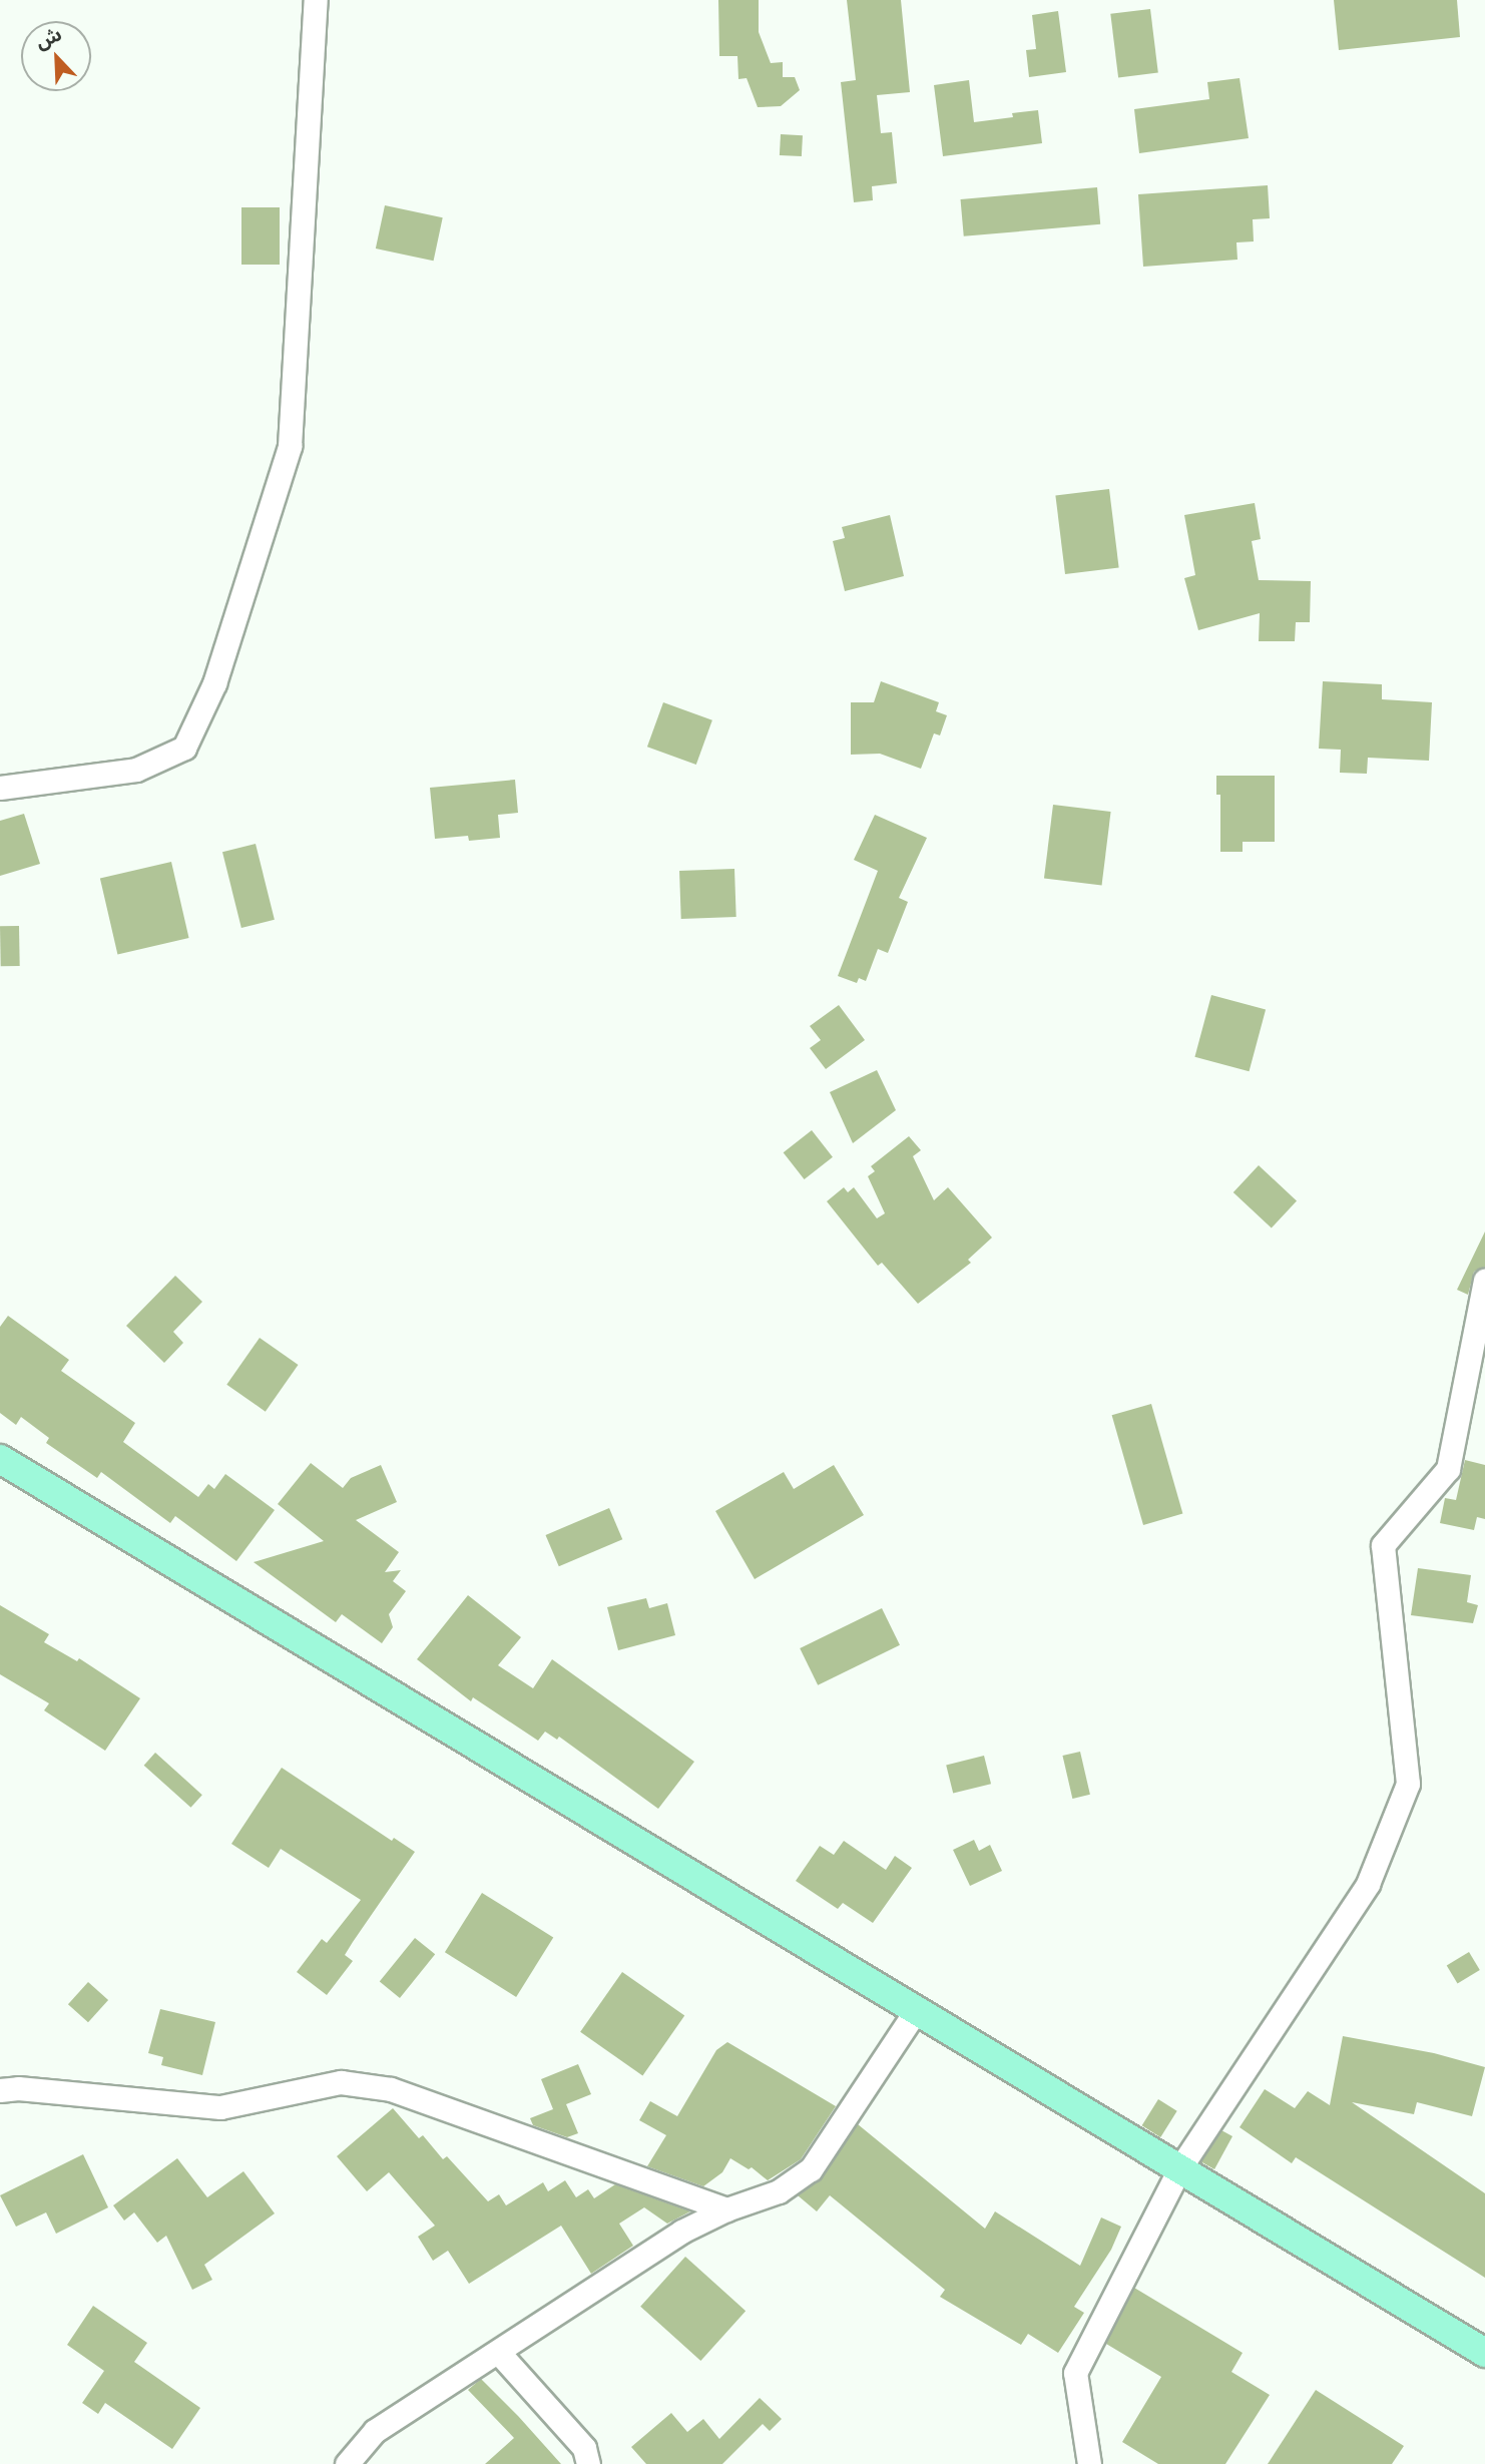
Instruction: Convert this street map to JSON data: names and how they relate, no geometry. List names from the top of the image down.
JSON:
{
  "north": "top left"
}
